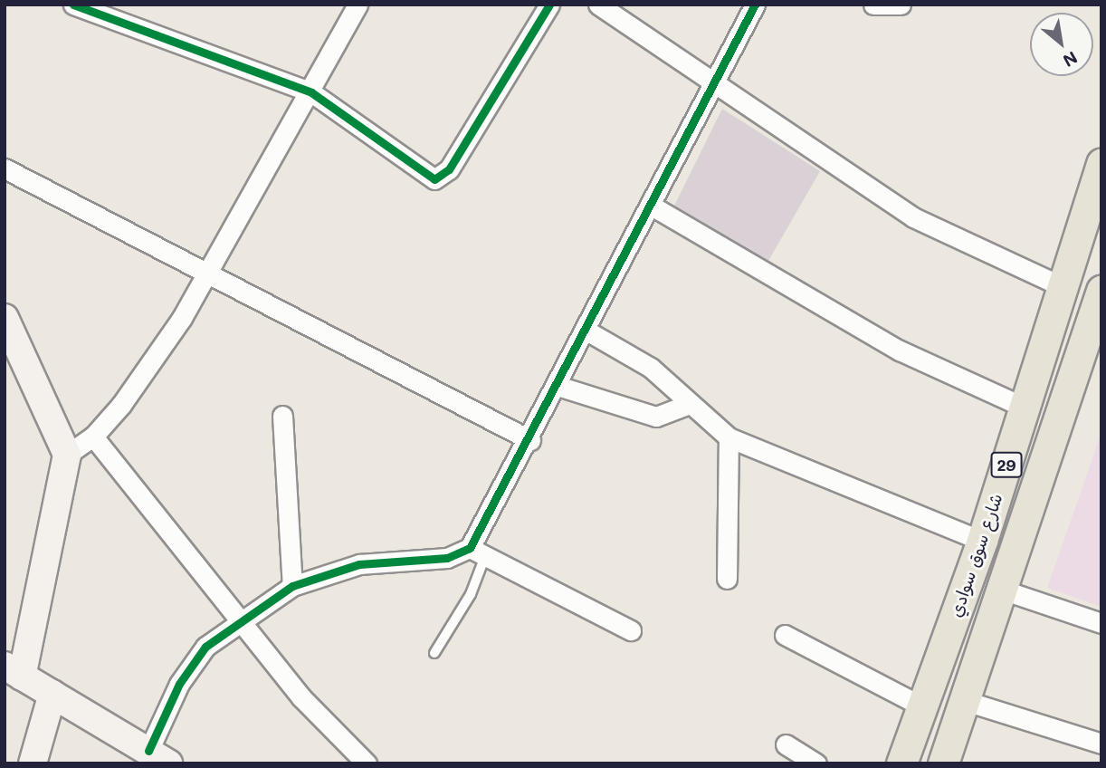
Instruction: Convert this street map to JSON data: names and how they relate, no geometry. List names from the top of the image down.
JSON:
{
  "streets": {
    "main road": ["29", "شارع سوق سوادي"]
  },
  "north": "bottom right"
}
